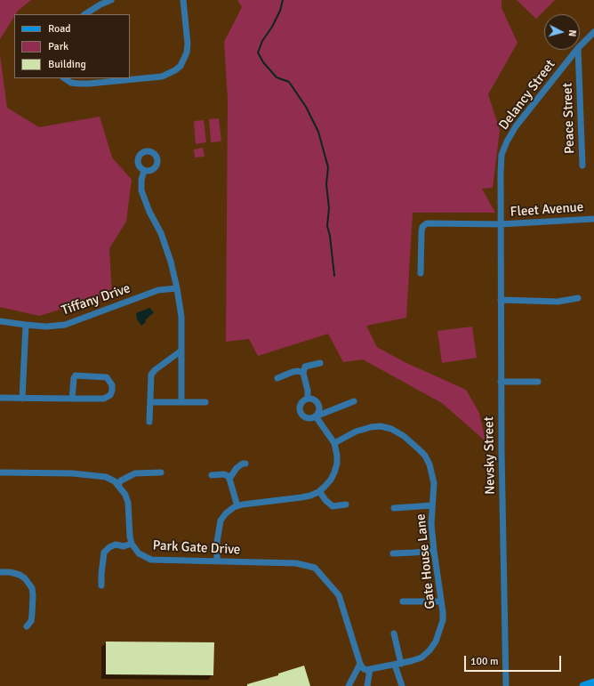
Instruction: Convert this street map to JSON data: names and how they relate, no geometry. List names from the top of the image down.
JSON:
{
  "streets": {
    "street": [
      "Delancy Street",
      "Peace Street",
      "Fleet Avenue",
      "Tiffany Drive",
      "Nevsky Street",
      "Park Gate Drive",
      "Gate House Lane"
    ]
  },
  "crossings": [
    ["Delancy Street", "Fleet Avenue"],
    ["Delancy Street", "Nevsky Street"],
    ["Fleet Avenue", "Nevsky Street"]
  ],
  "legend": ["Road", "Park", "Building"],
  "scale_bar": "100 m",
  "north": "right"
}
